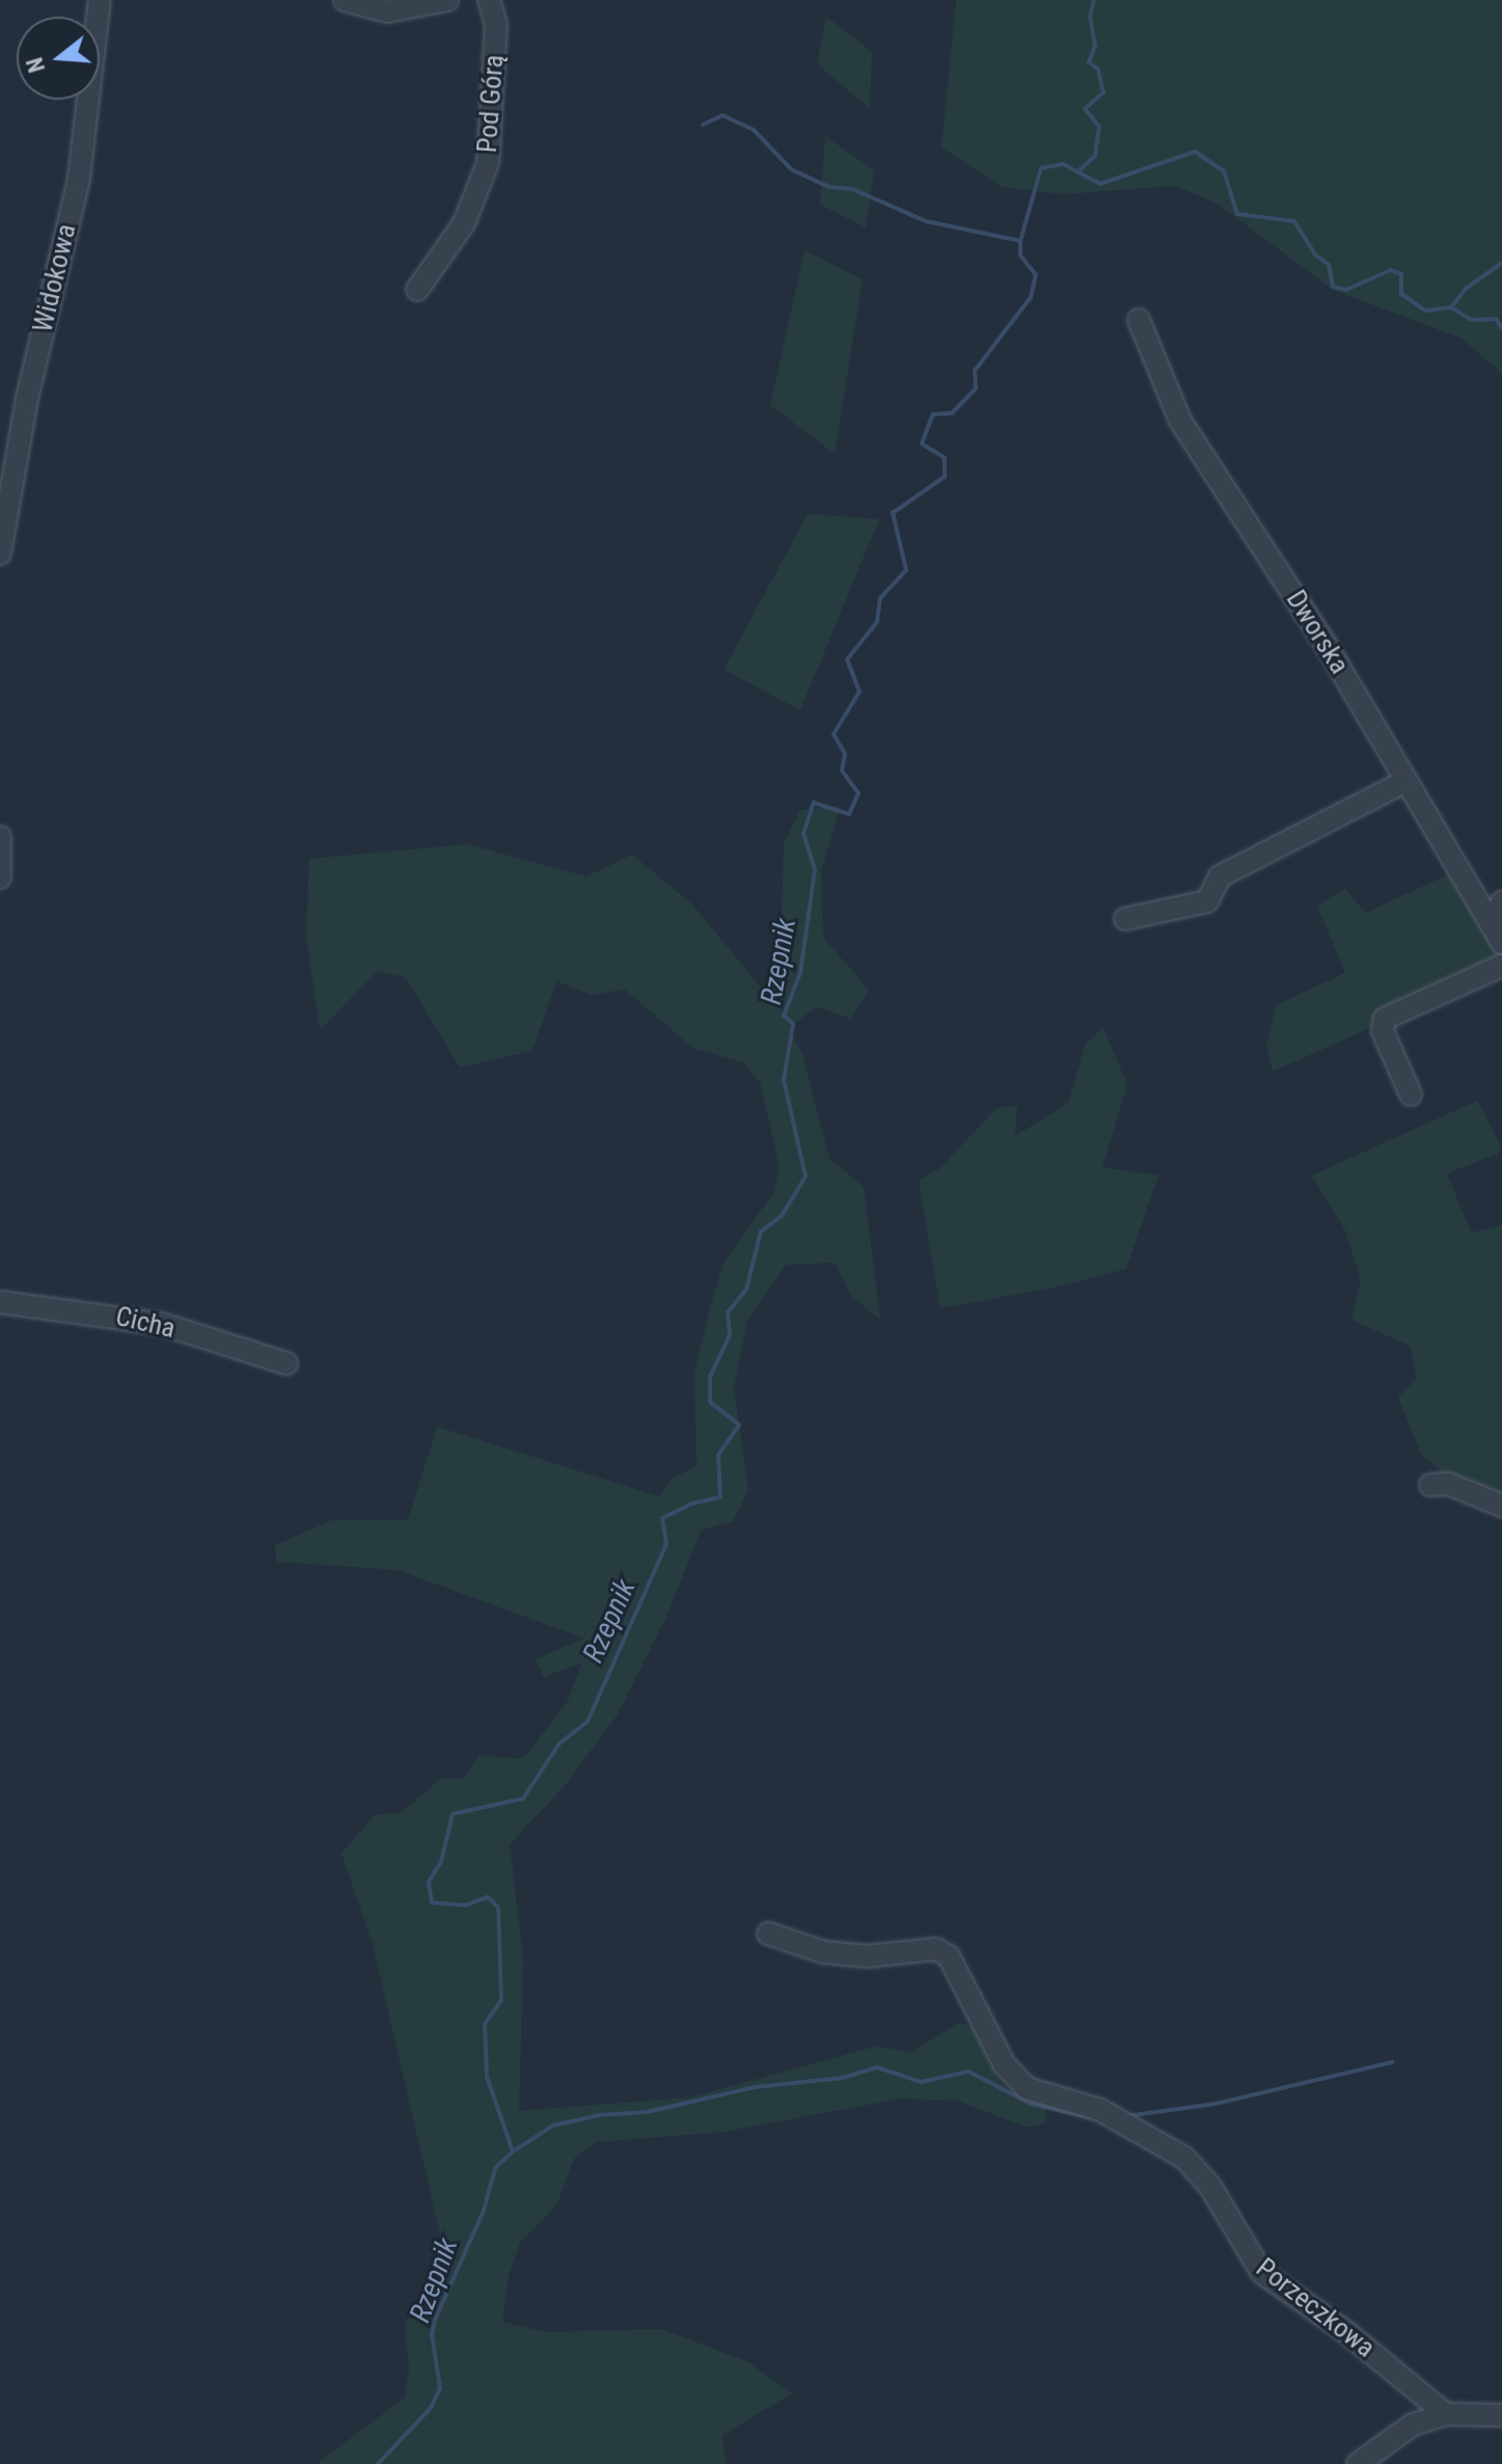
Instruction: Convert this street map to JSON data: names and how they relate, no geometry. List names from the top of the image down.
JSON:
{
  "streets": {
    "street": [
      "Pod Górą",
      "Widokowa",
      "Dworska",
      "Cicha",
      "Porzeczkowa"
    ]
  },
  "water": ["Rzepnik"],
  "north": "left"
}
